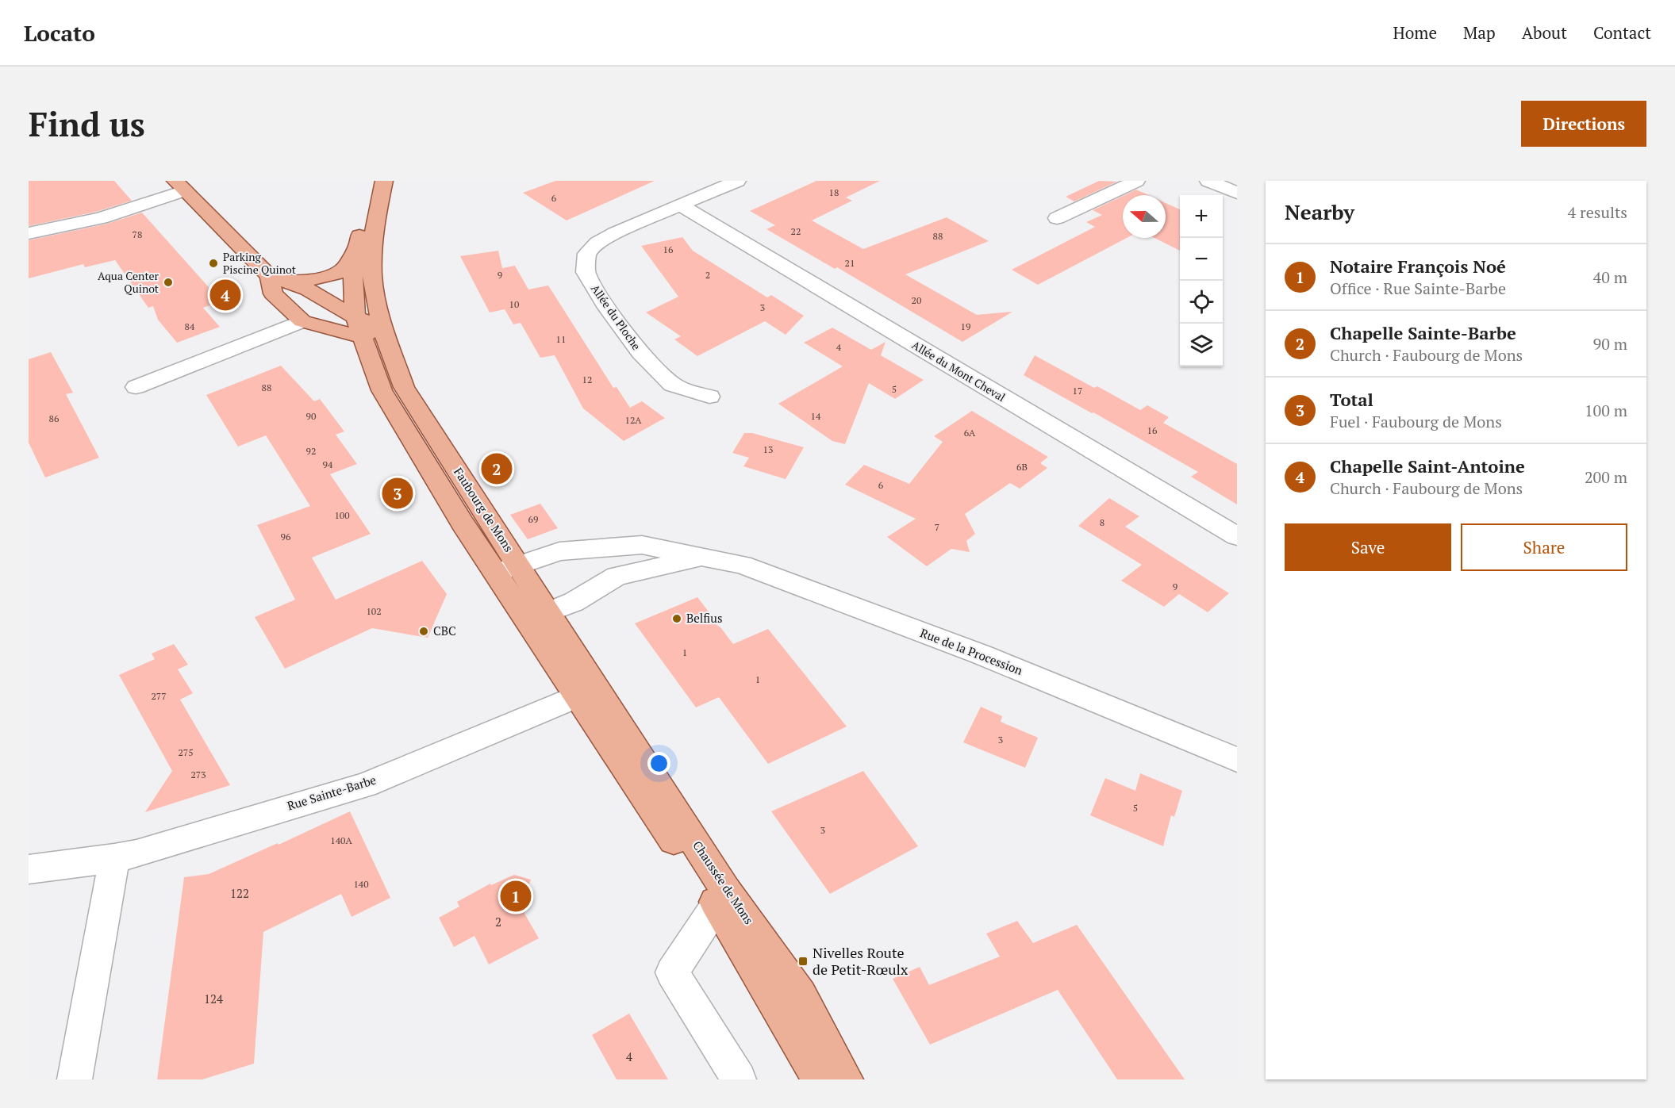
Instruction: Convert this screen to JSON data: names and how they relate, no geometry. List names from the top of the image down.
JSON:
{
  "streets": {
    "main road": ["Faubourg de Mons", "Chaussée de Mons"],
    "street": [
      "Allée du Ploche",
      "Allée du Mont Cheval",
      "Rue de la Procession",
      "Rue Sainte-Barbe"
    ]
  },
  "crossings": [
    ["Allée du Ploche", "Allée du Mont Cheval"],
    ["Faubourg de Mons", "Rue de la Procession"],
    ["Faubourg de Mons", "Rue Sainte-Barbe"],
    ["Faubourg de Mons", "Chaussée de Mons"],
    ["Rue Sainte-Barbe", "Chaussée de Mons"]
  ],
  "places": {
    "other": [
      "Parking Piscine Quinot",
      "Aqua Center Quinot",
      "Belfius",
      "CBC"
    ],
    "transit": ["Nivelles Route de Petit-Rœulx"]
  },
  "house_numbers": [
    "18",
    "6",
    "22",
    "78",
    "88",
    "16",
    "21",
    "9",
    "2",
    "20",
    "10",
    "3",
    "84",
    "19",
    "11",
    "4",
    "12",
    "88",
    "5",
    "17",
    "90",
    "14",
    "86",
    "12A",
    "16",
    "6A",
    "13",
    "92",
    "94",
    "6B",
    "6",
    "100",
    "69",
    "8",
    "7",
    "96",
    "9",
    "102",
    "1",
    "1",
    "277",
    "3",
    "275",
    "273",
    "5",
    "3",
    "140A",
    "140",
    "122",
    "2",
    "124",
    "4"
  ],
  "north": "left",
  "page": {
    "header": "Locato",
    "nav": [
      "Home",
      "Map",
      "About",
      "Contact"
    ],
    "buttons": [
      "Directions",
      ["Save", "Share"]
    ],
    "title": "Find us",
    "heading": ["Nearby", "4 results"],
    "map_buttons": ["+", "−"],
    "list": [
      {
        "mark": "1",
        "name": "Notaire François Noé",
        "note": "Office · Rue Sainte-Barbe",
        "value": "40 m"
      },
      {
        "mark": "2",
        "name": "Chapelle Sainte-Barbe",
        "note": "Church · Faubourg de Mons",
        "value": "90 m"
      },
      {
        "mark": "3",
        "name": "Total",
        "note": "Fuel · Faubourg de Mons",
        "value": "100 m"
      },
      {
        "mark": "4",
        "name": "Chapelle Saint-Antoine",
        "note": "Church · Faubourg de Mons",
        "value": "200 m"
      }
    ],
    "pins": [
      "4",
      "2",
      "3",
      "1"
    ]
  }
}
